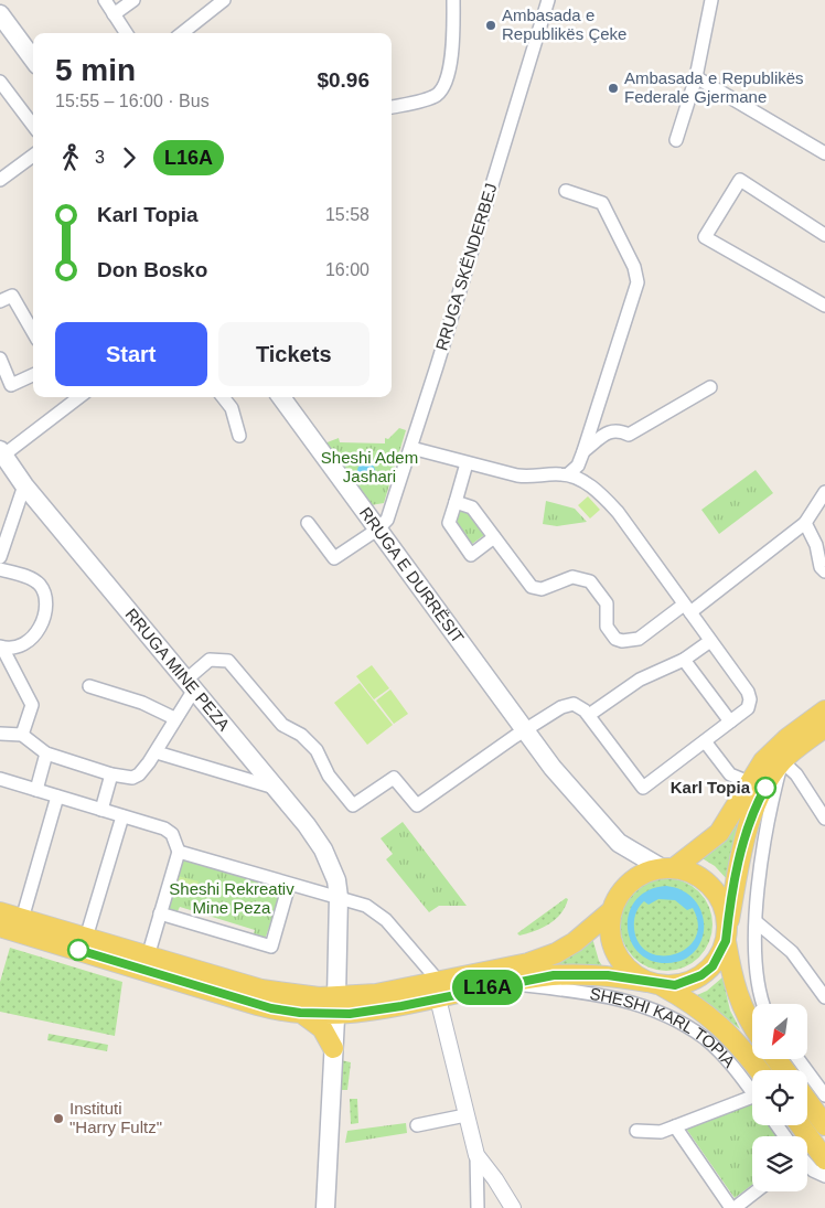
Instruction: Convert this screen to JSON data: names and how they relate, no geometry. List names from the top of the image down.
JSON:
{
  "streets": {
    "main road": ["RRUGA E DURRËSIT", "RRUGA MINE PEZA"],
    "street": ["RRUGA SKËNDERBEJ", "SHESHI KARL TOPIA"]
  },
  "crossings": [
    ["RRUGA SKËNDERBEJ", "RRUGA E DURRËSIT"]
  ],
  "parks": ["Sheshi Adem Jashari", "Sheshi Rekreativ Mine Peza"],
  "places": [
    "Ambasada e Republikës Çeke",
    "Ambasada e Republikës Federale Gjermane",
    "Karl Topia",
    "Instituti \"Harry Fultz\""
  ],
  "lines": ["bus line L16A"],
  "north": "bottom left",
  "page": {
    "on_map": "L16A",
    "heading": ["5 min", "15:55 – 16:00 · Bus", "$0.96"],
    "legs": ["3", "L16A"],
    "list": [
      {
        "name": "Karl Topia",
        "value": "15:58"
      },
      {
        "name": "Don Bosko",
        "value": "16:00"
      }
    ],
    "buttons": ["Start", "Tickets"]
  }
}
